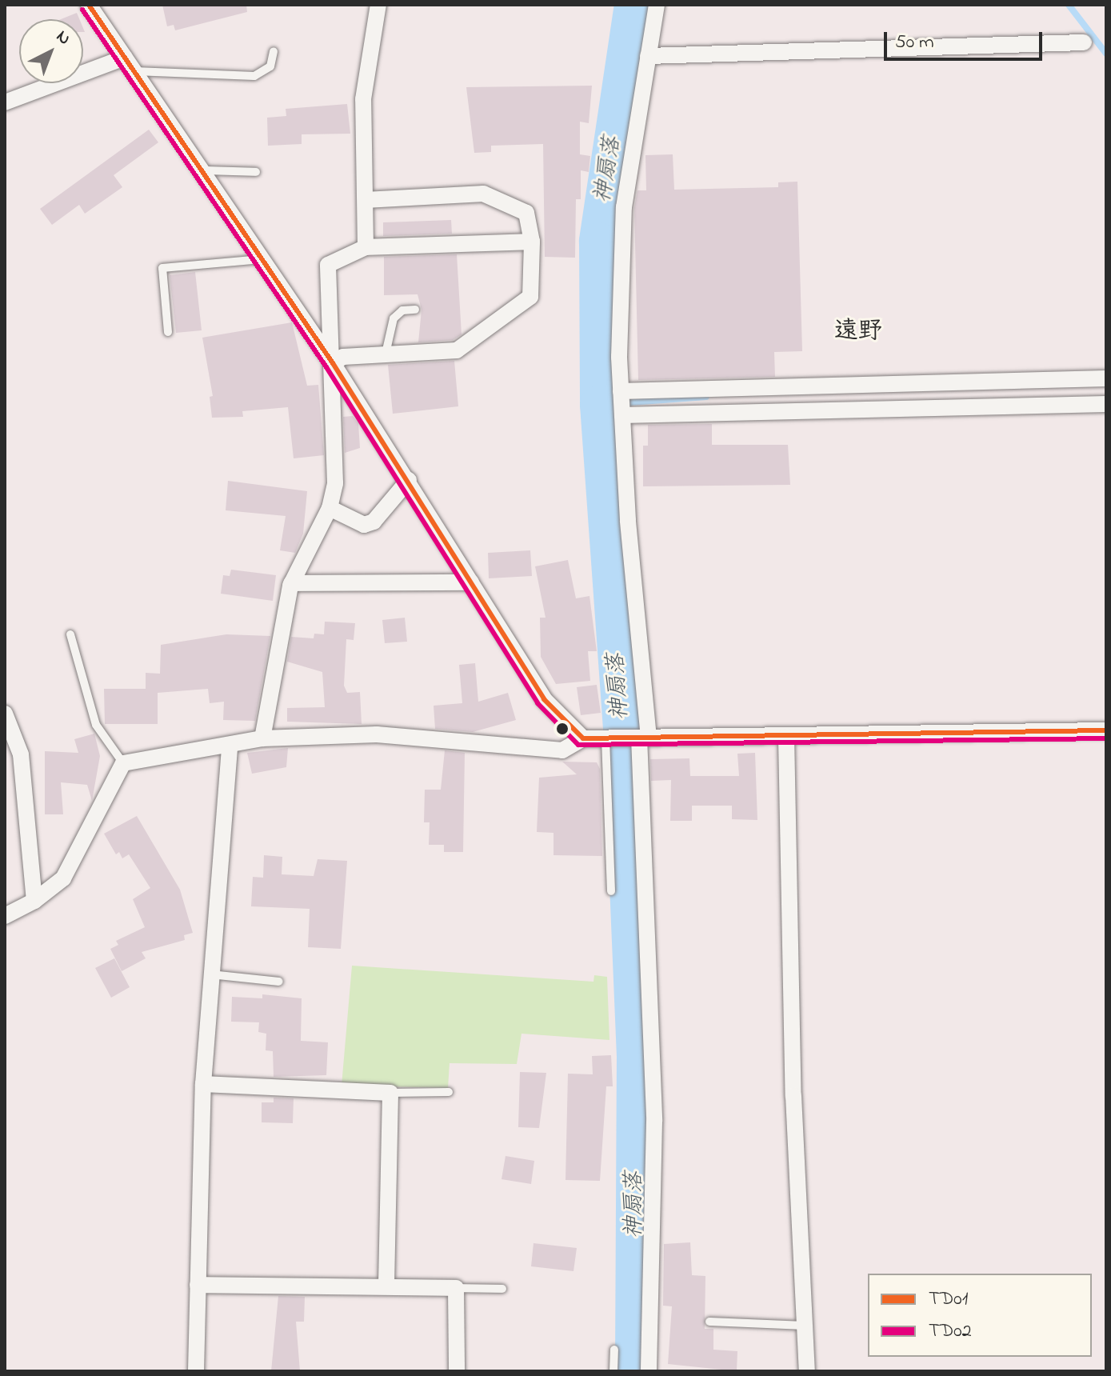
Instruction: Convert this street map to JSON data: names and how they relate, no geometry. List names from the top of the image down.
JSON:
{
  "districts": ["遠野"],
  "water": ["神扇落"],
  "lines": ["transit line TD01", "transit line TD02"],
  "legend": ["TD01", "TD02"],
  "scale_bar": "50 m",
  "north": "top right"
}
